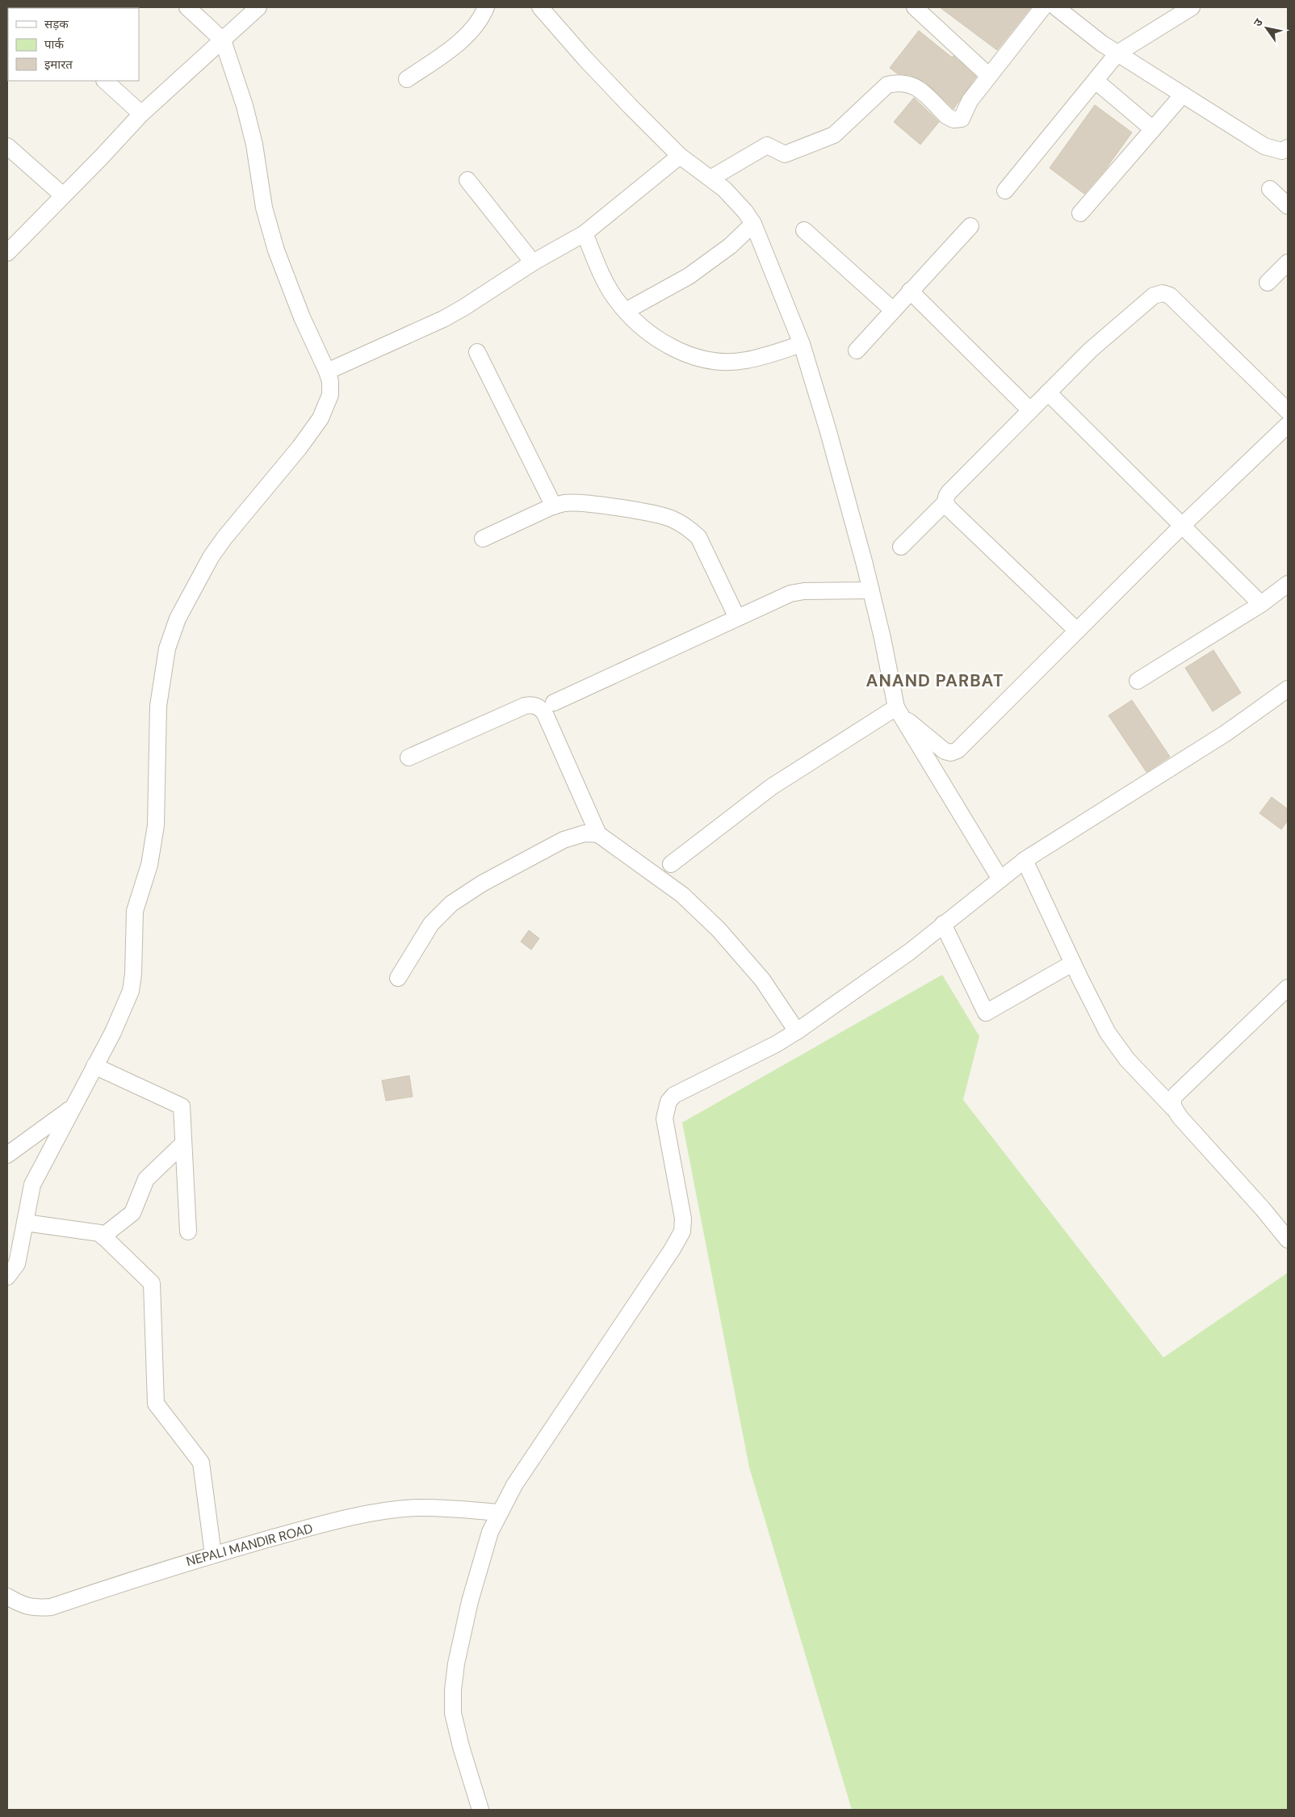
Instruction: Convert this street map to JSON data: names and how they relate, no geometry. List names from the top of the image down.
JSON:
{
  "streets": {
    "street": ["NEPALI MANDIR ROAD"]
  },
  "districts": ["ANAND PARBAT"],
  "legend": ["सड़क", "पार्क", "इमारत"],
  "north": "top left"
}
